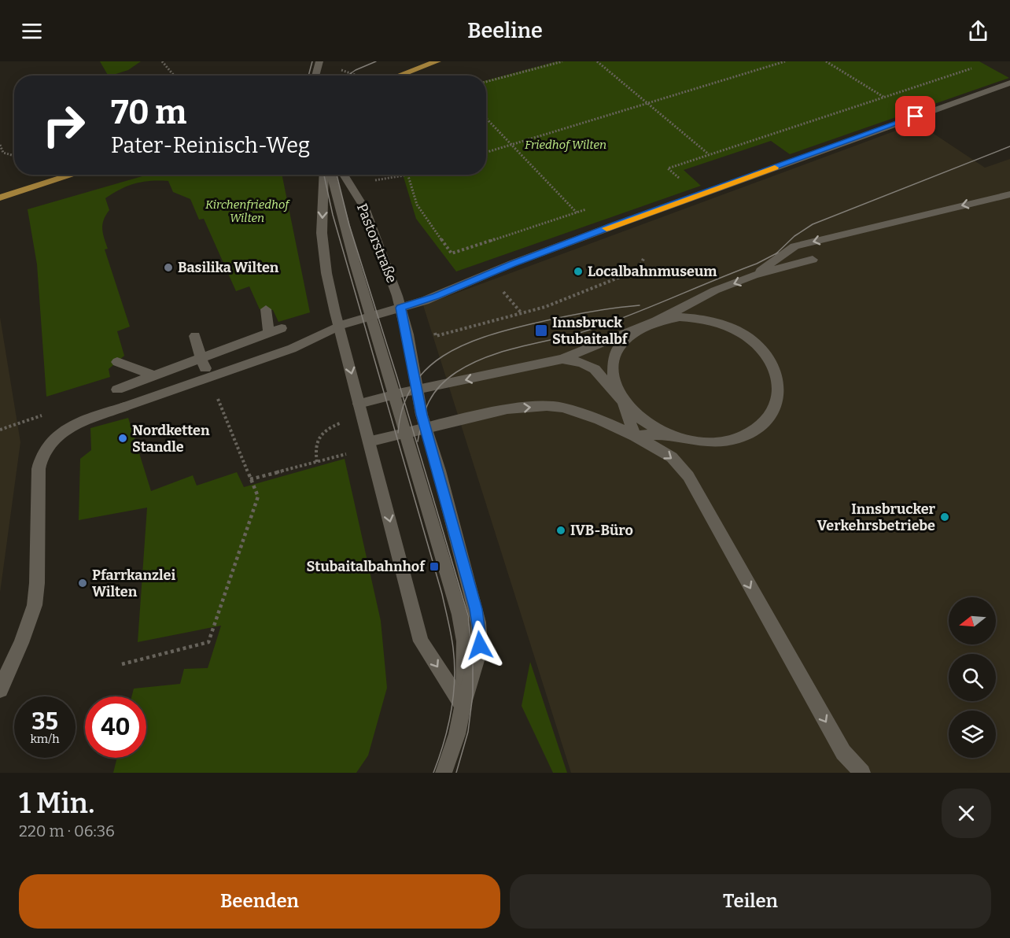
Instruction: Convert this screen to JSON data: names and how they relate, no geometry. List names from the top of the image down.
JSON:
{
  "streets": {
    "street": ["Pastorstraße"]
  },
  "parks": ["Friedhof Wilten", "Kirchenfriedhof Wilten"],
  "places": {
    "other": [
      "Basilika Wilten",
      "Localbahnmuseum",
      "Nordketten Standle",
      "Innsbrucker Verkehrsbetriebe",
      "IVB-Büro",
      "Pfarrkanzlei Wilten"
    ],
    "transit": ["Innsbruck Stubaitalbf", "Stubaitalbahnhof"]
  },
  "north": "left",
  "page": {
    "header": "Beeline",
    "turn": ["70 m", "Pater-Reinisch-Weg"],
    "speed": "35 km/h",
    "limit": "40",
    "heading": ["1 Min.", "220 m · 06:36"],
    "buttons": ["Beenden", "Teilen"]
  }
}
